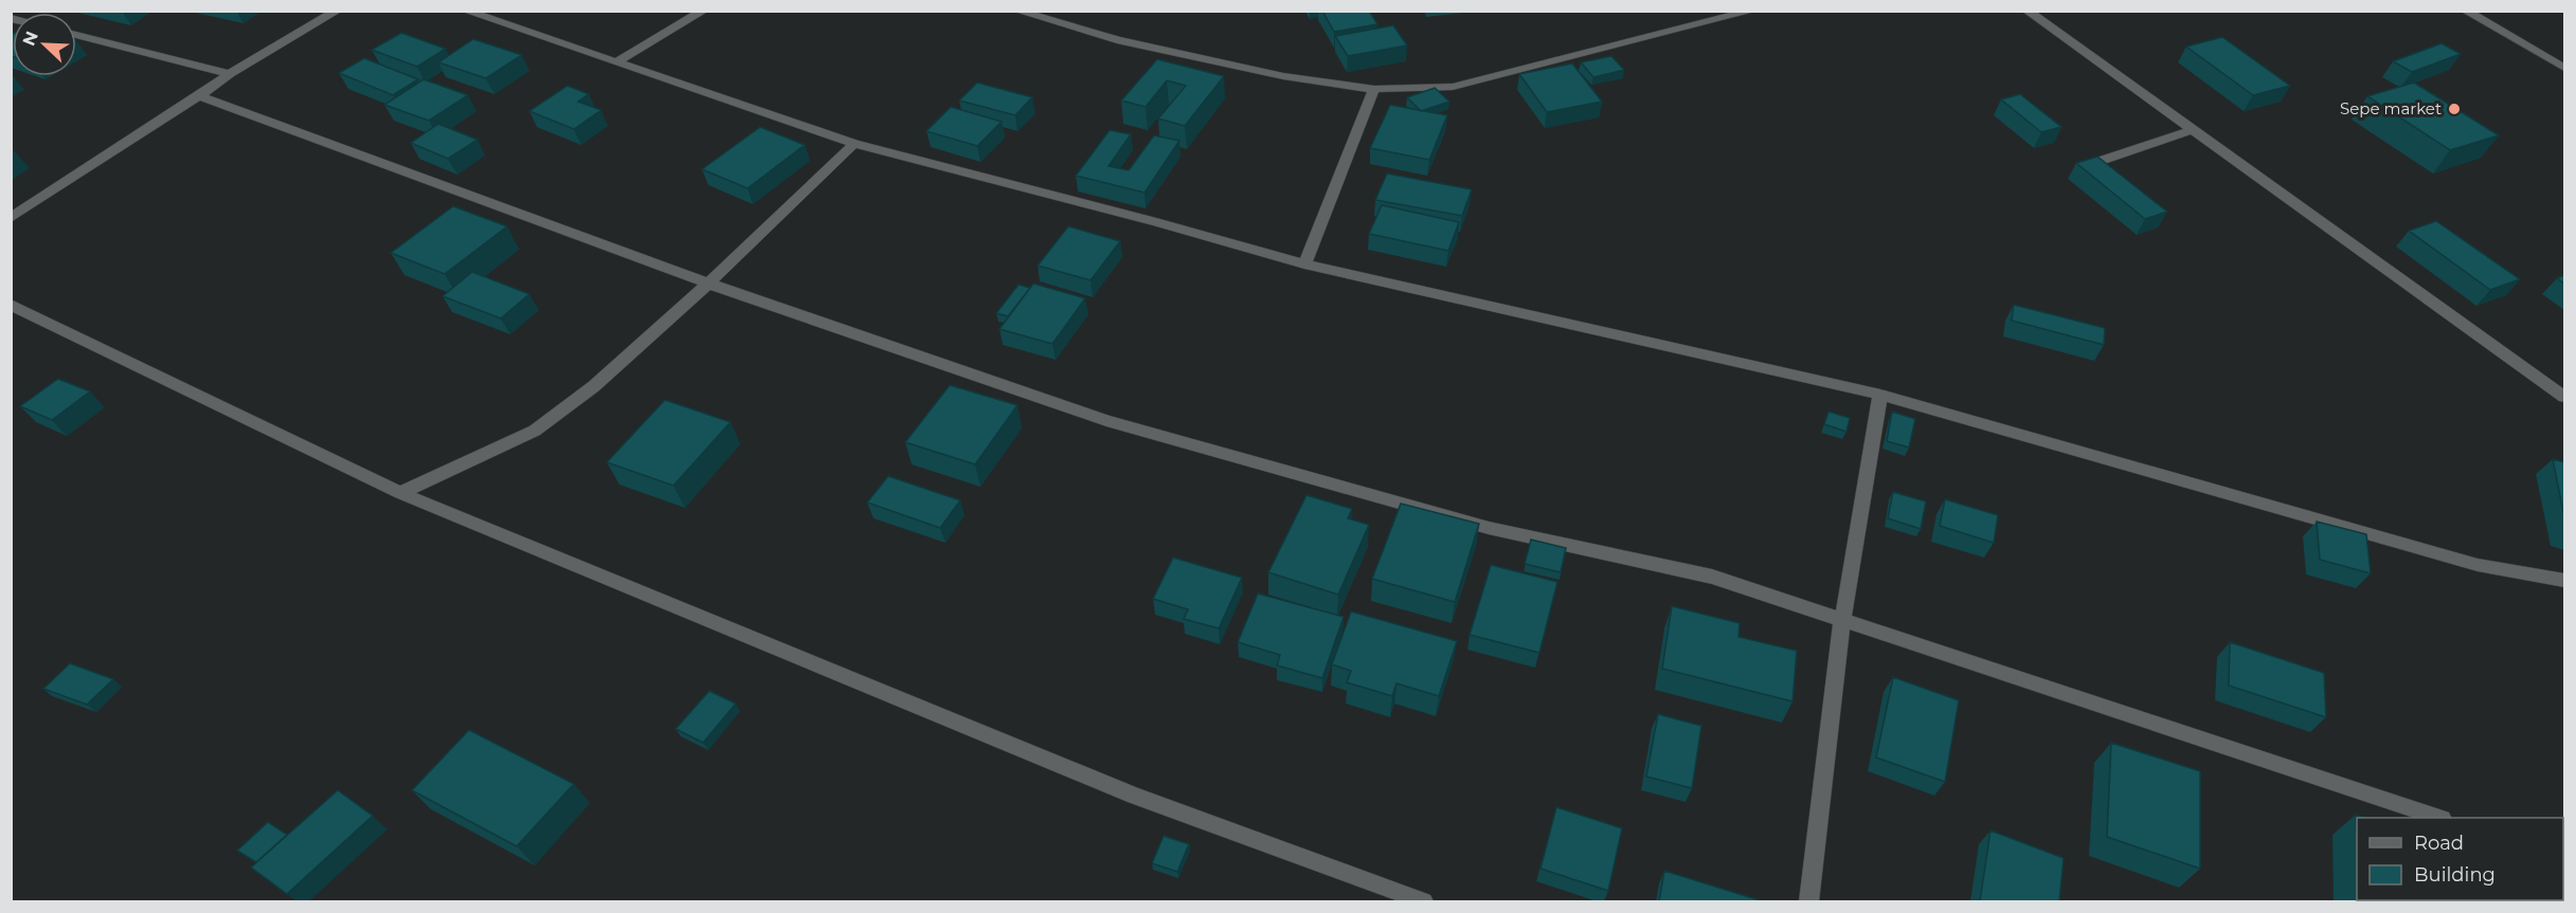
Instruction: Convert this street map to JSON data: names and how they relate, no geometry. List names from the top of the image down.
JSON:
{
  "places": ["Sepe market"],
  "legend": ["Road", "Building"],
  "north": "top left"
}
